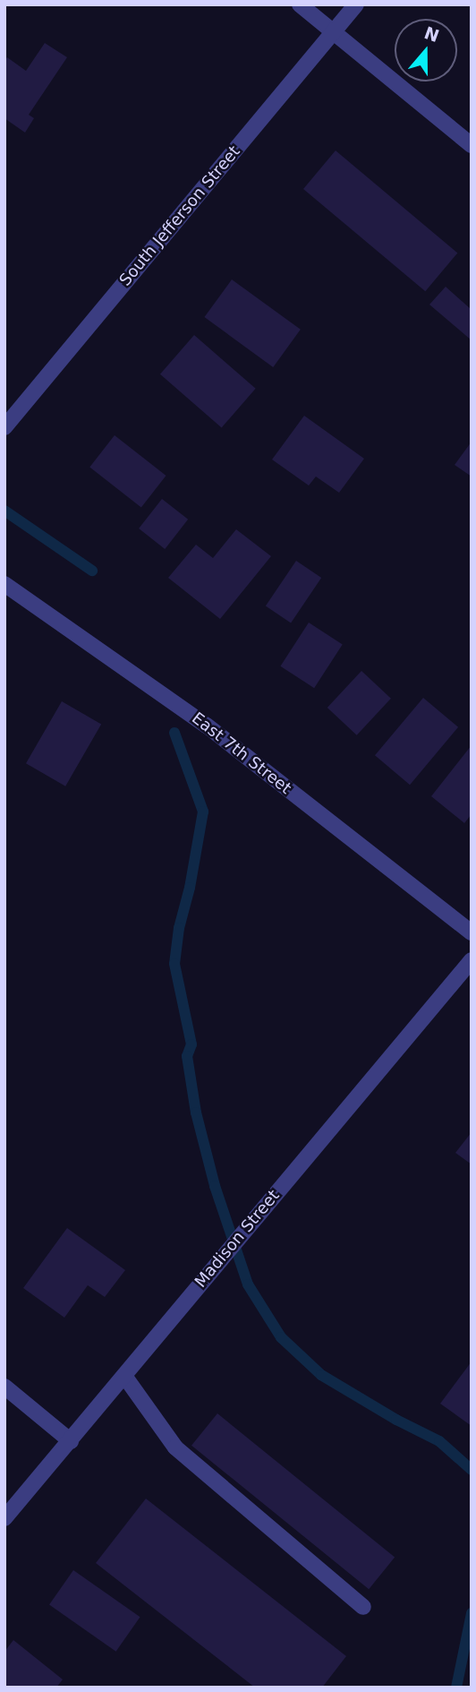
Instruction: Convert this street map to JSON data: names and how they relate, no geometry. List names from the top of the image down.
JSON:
{
  "streets": {
    "street": ["South Jefferson Street", "East 7th Street", "Madison Street"]
  },
  "north": "top"
}
